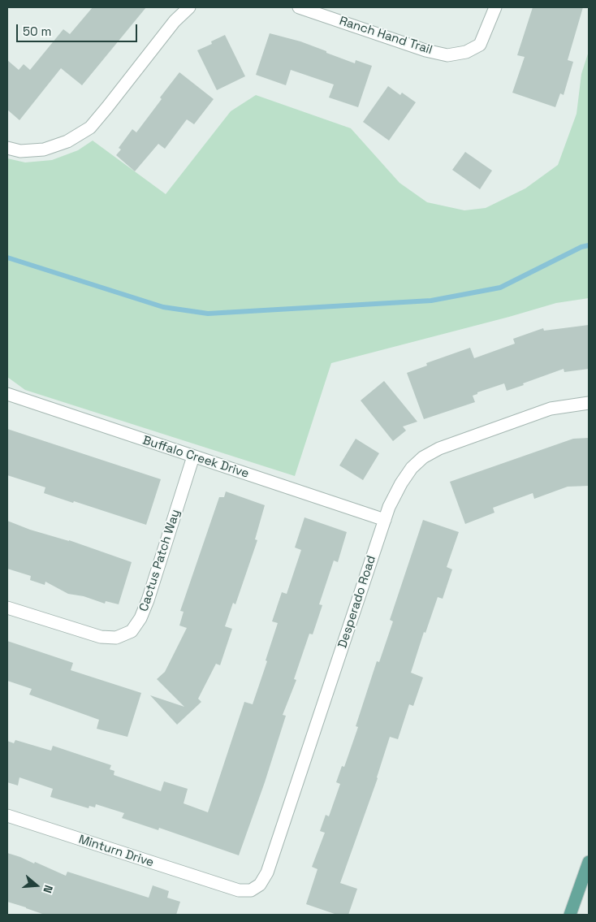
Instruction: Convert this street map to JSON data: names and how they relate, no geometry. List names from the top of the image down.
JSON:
{
  "streets": {
    "street": [
      "Ranch Hand Trail",
      "Buffalo Creek Drive",
      "Cactus Patch Way",
      "Desperado Road",
      "Minturn Drive"
    ]
  },
  "crossings": [
    ["Buffalo Creek Drive", "Cactus Patch Way"],
    ["Buffalo Creek Drive", "Desperado Road"],
    ["Desperado Road", "Minturn Drive"]
  ],
  "scale_bar": "50 m",
  "north": "right"
}
